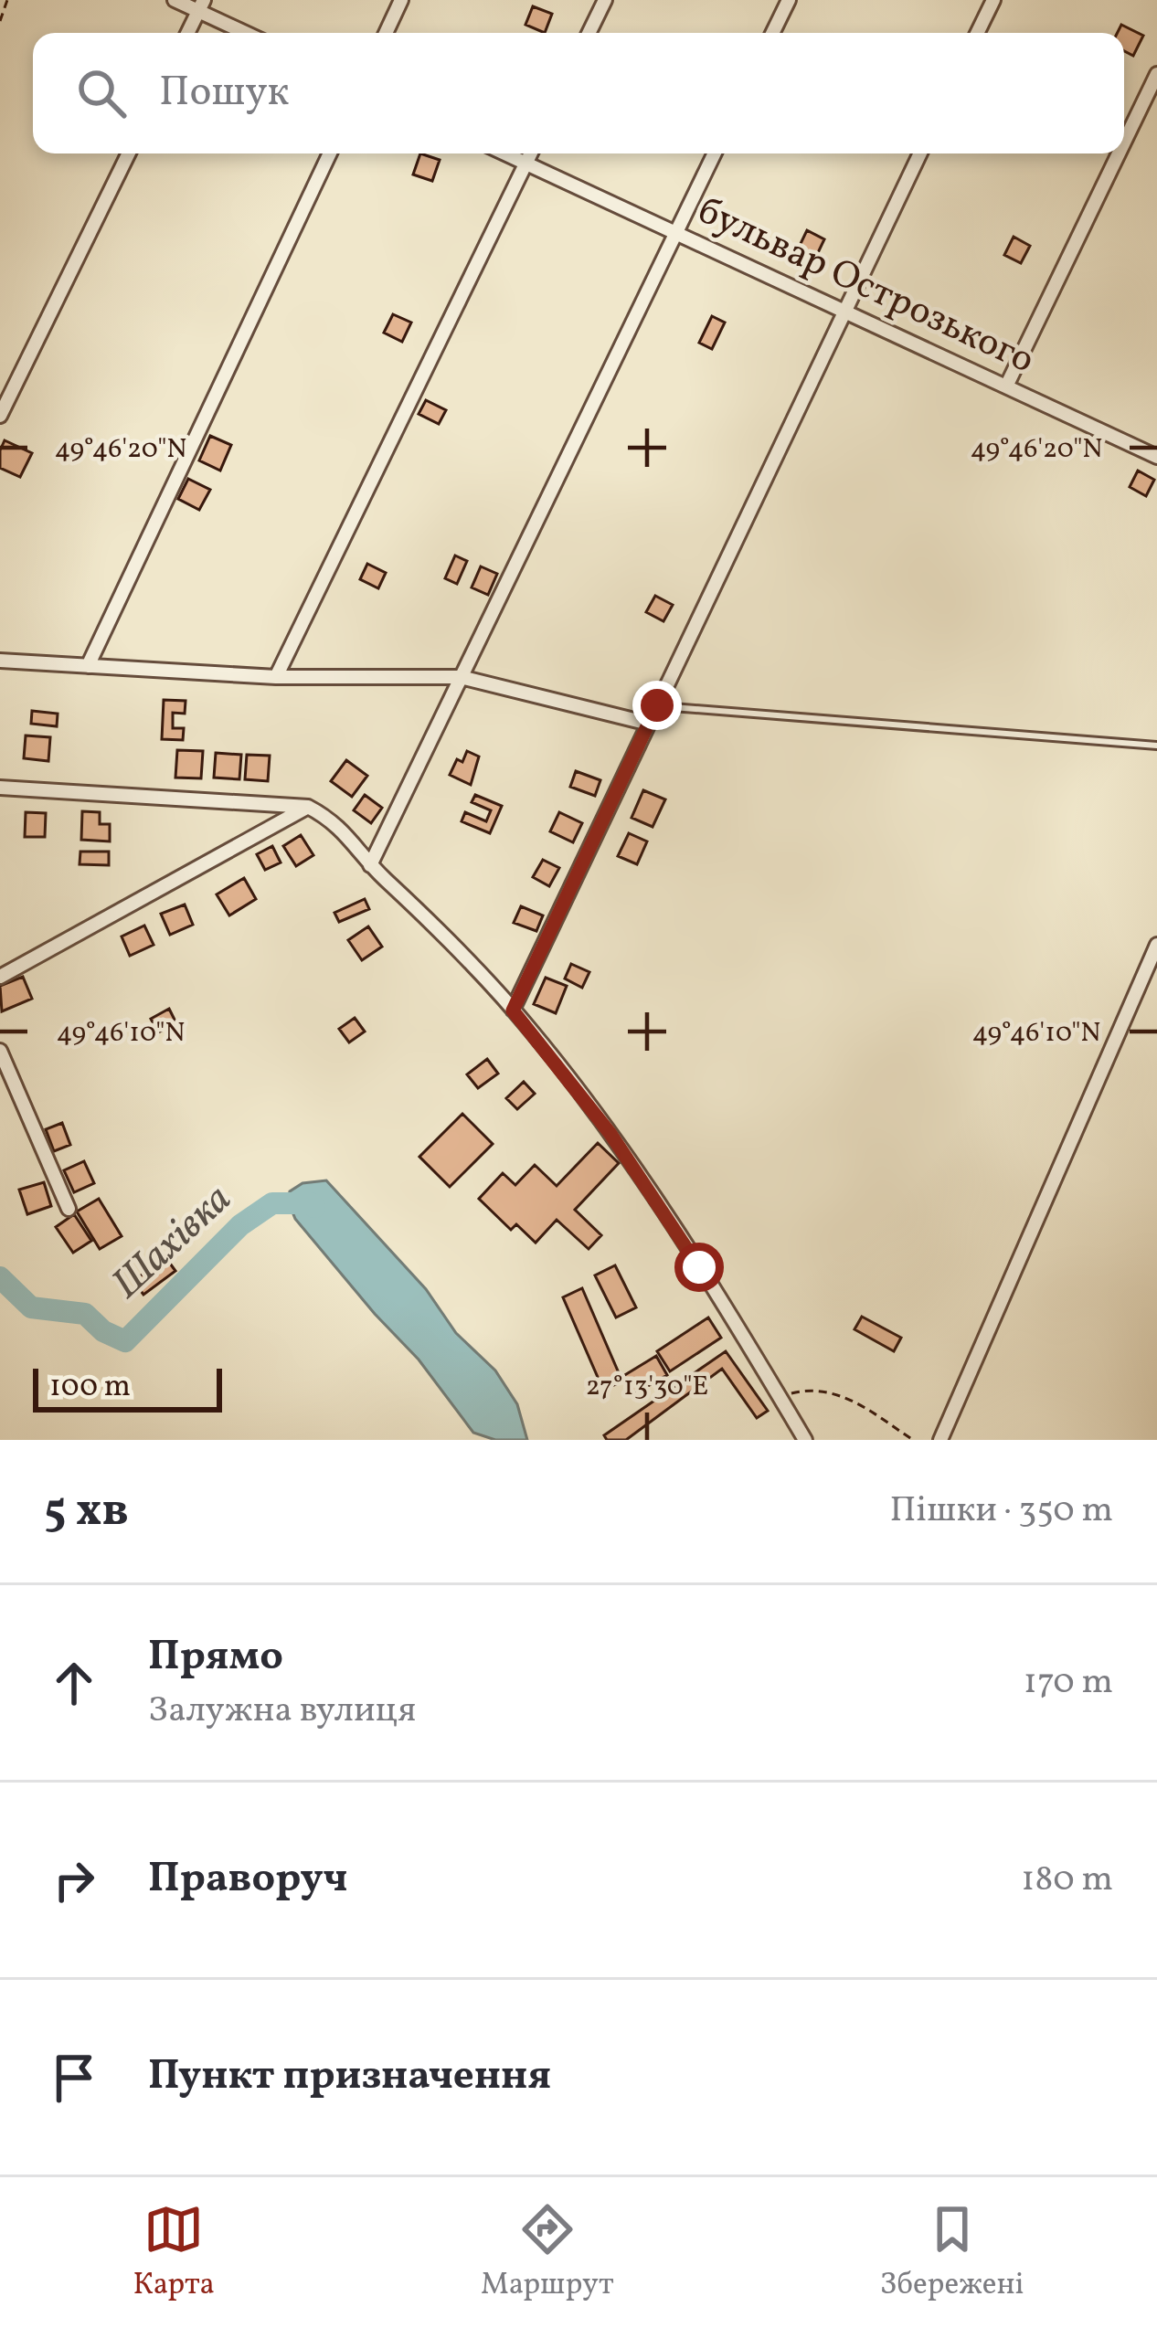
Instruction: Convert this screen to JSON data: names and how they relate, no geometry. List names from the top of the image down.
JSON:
{
  "streets": {
    "street": ["бульвар Острозького"]
  },
  "water": ["Шахівка"],
  "scale_bar": "100 m",
  "page": {
    "search": "Пошук",
    "scale": "100 m",
    "heading": ["5 хв", "Пішки · 350 m"],
    "list": [
      ["Прямо", "Залужна вулиця", "170 m"],
      ["Праворуч", "180 m"],
      "Пункт призначення"
    ],
    "nav": ["Карта", "Маршрут", "Збережені"]
  },
  "coordinates": ["49°46'20\"N", "49°46'10\"N", "27°13'30\"E"]
}
